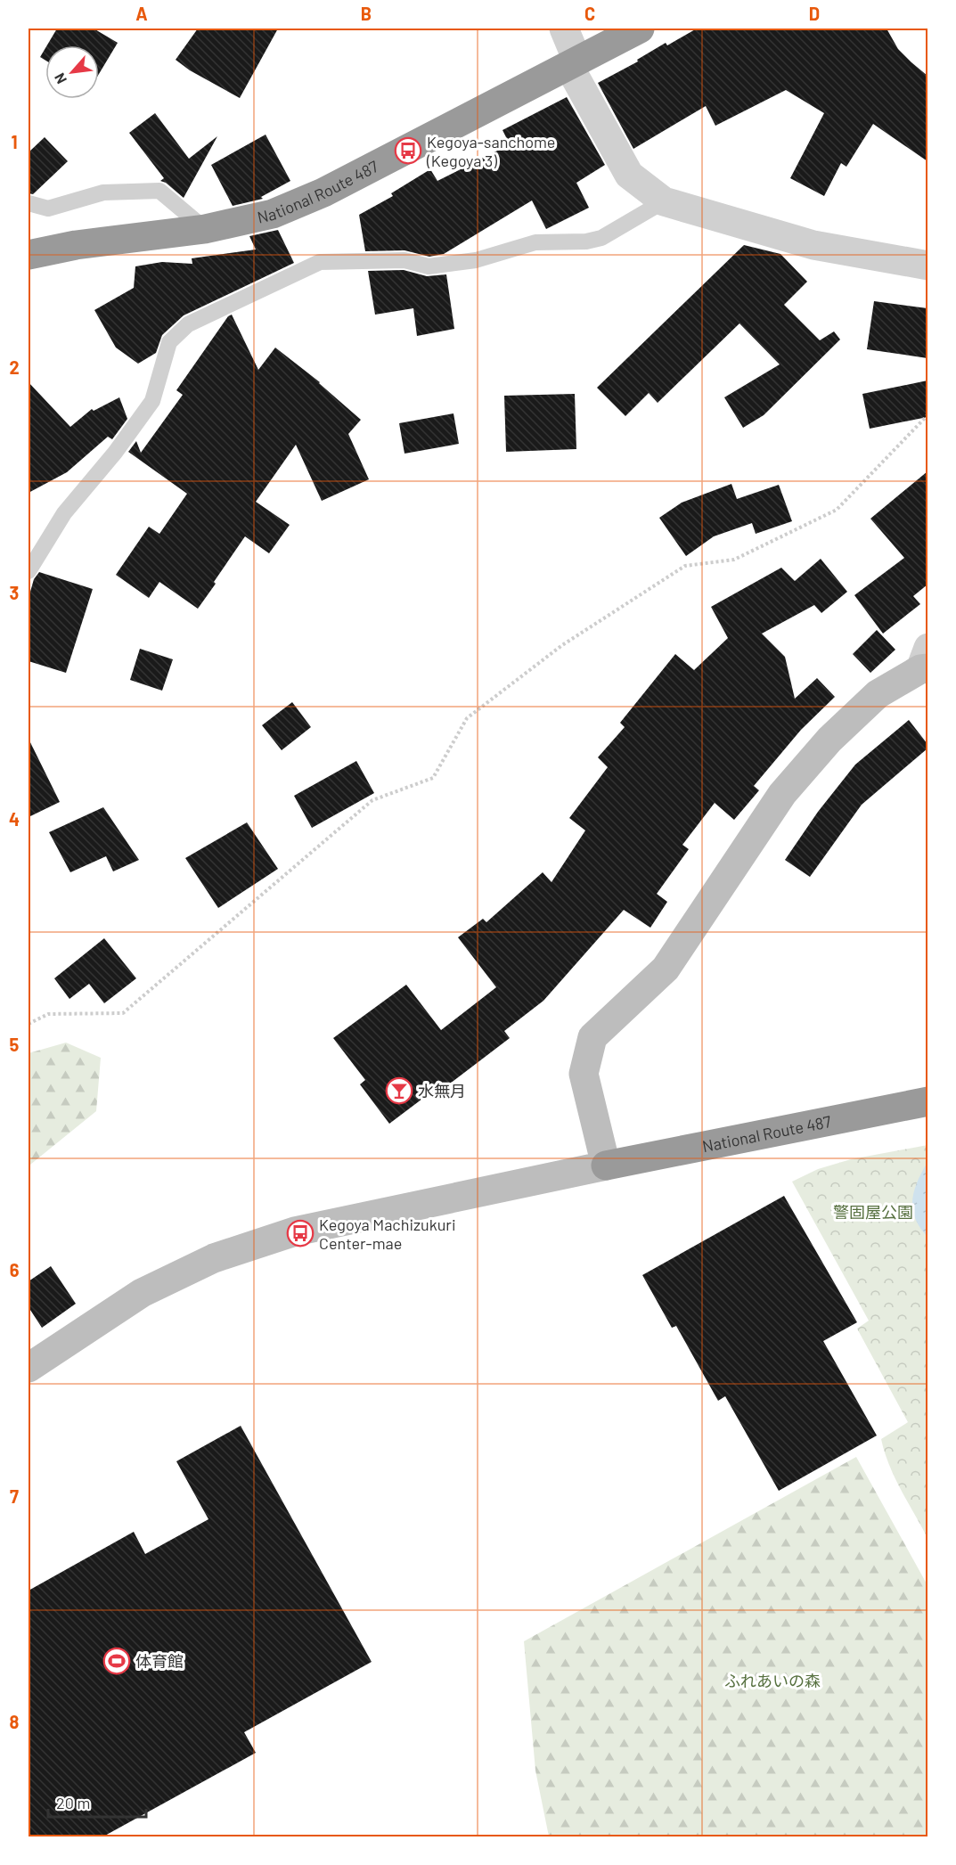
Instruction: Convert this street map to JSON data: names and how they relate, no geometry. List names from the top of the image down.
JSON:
{
  "streets": {
    "highway": ["National Route 487"]
  },
  "parks": ["警固屋公園", "ふれあいの森"],
  "places": {
    "bus stop": ["Kegoya-sanchome (Kegoya 3)", "Kegoya Machizukuri Center-mae"],
    "bar": ["水無月"],
    "sports": ["体育館"]
  },
  "scale_bar": "20 m",
  "north": "bottom left",
  "grid": {
    "columns": [
      "A",
      "B",
      "C",
      "D"
    ],
    "rows": [
      "1",
      "2",
      "3",
      "4",
      "5",
      "6",
      "7",
      "8"
    ]
  }
}
